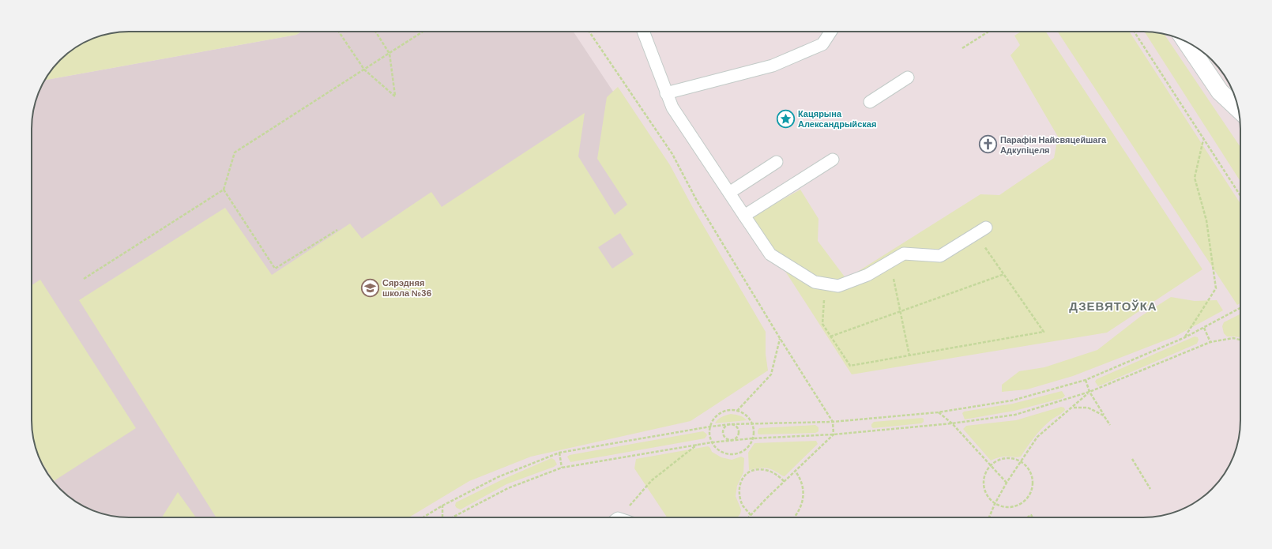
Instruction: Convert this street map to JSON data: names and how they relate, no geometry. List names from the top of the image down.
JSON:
{
  "districts": ["ДЗЕВЯТОЎКА"],
  "places": {
    "place": ["Кацярына Александрыйская"],
    "church": ["Парафія Найсвяцейшага Адкупіцеля"],
    "school or university": ["Сярэдняя школа №36"]
  }
}
